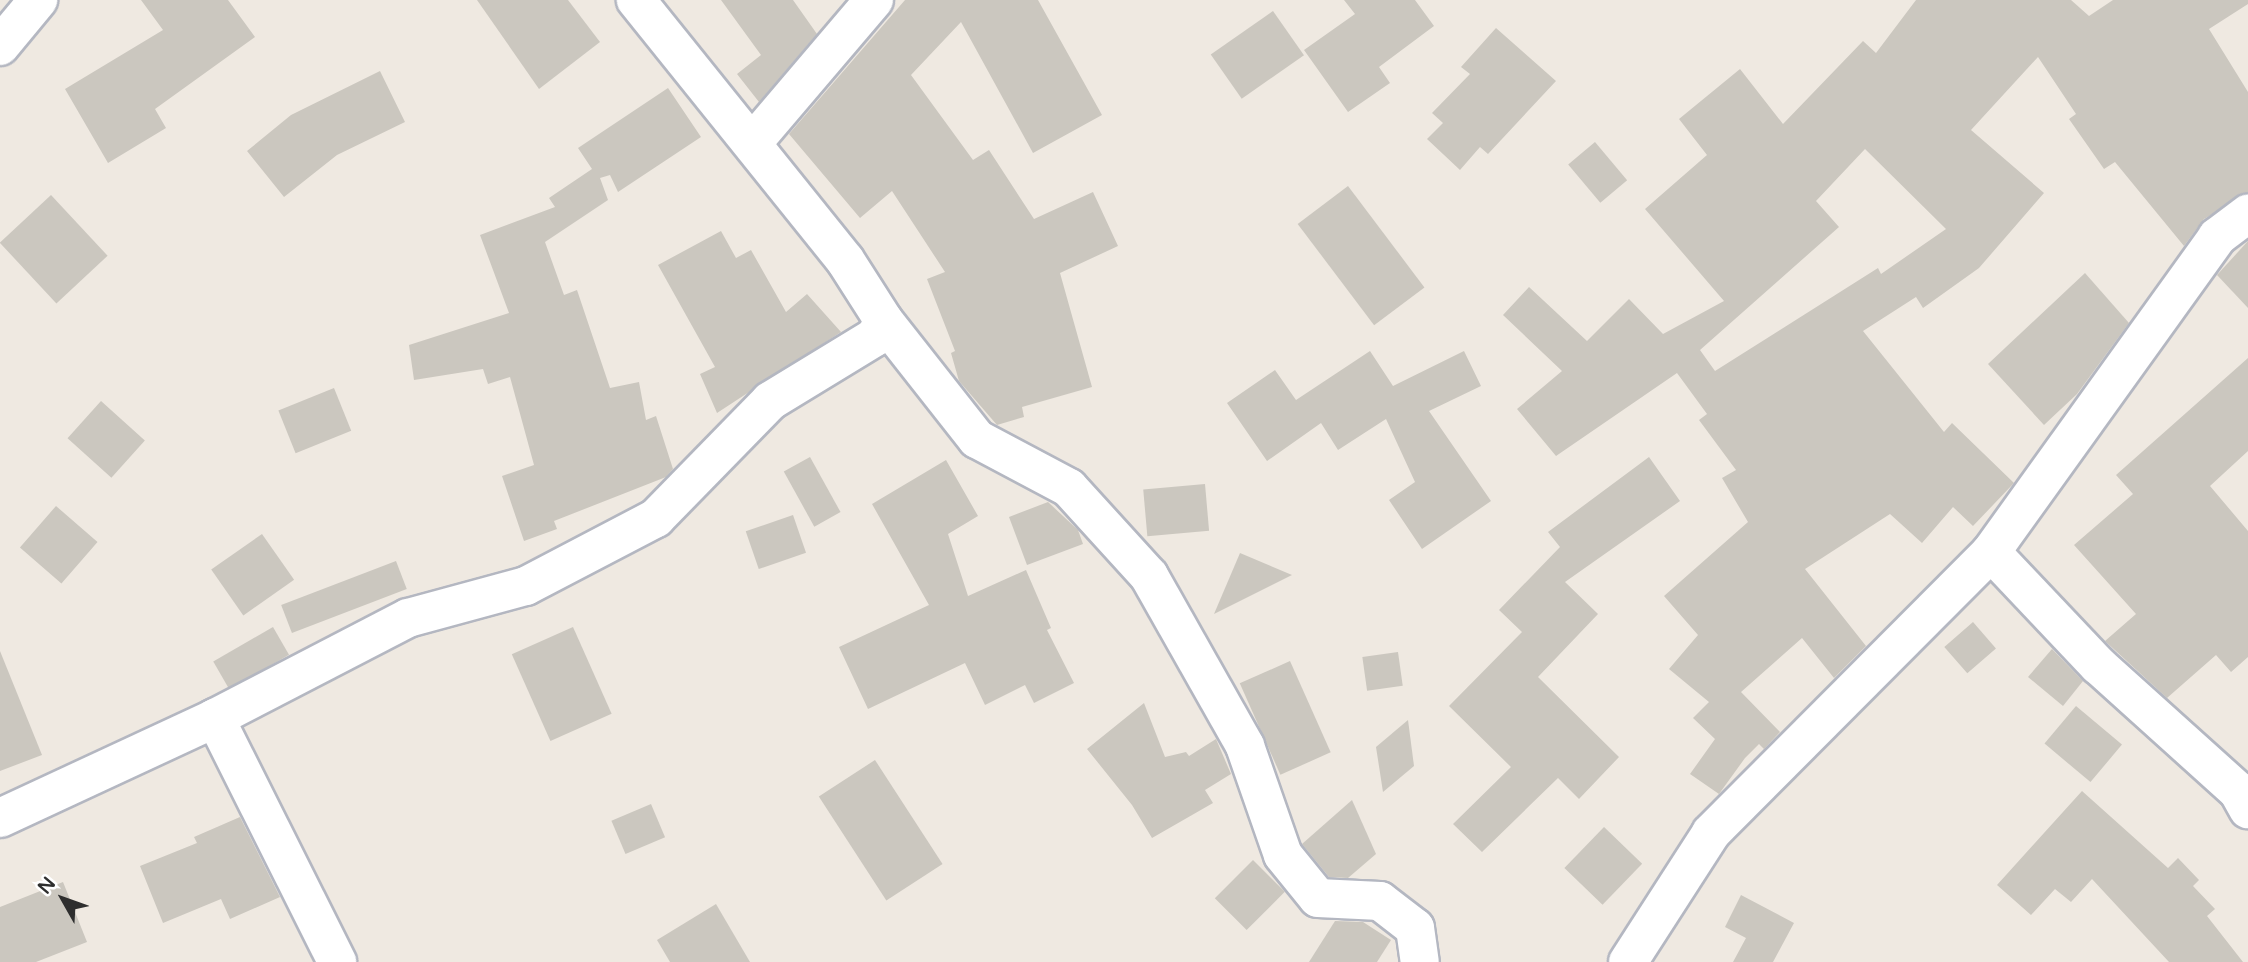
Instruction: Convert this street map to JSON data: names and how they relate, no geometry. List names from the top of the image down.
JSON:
{
  "north": "top left"
}
